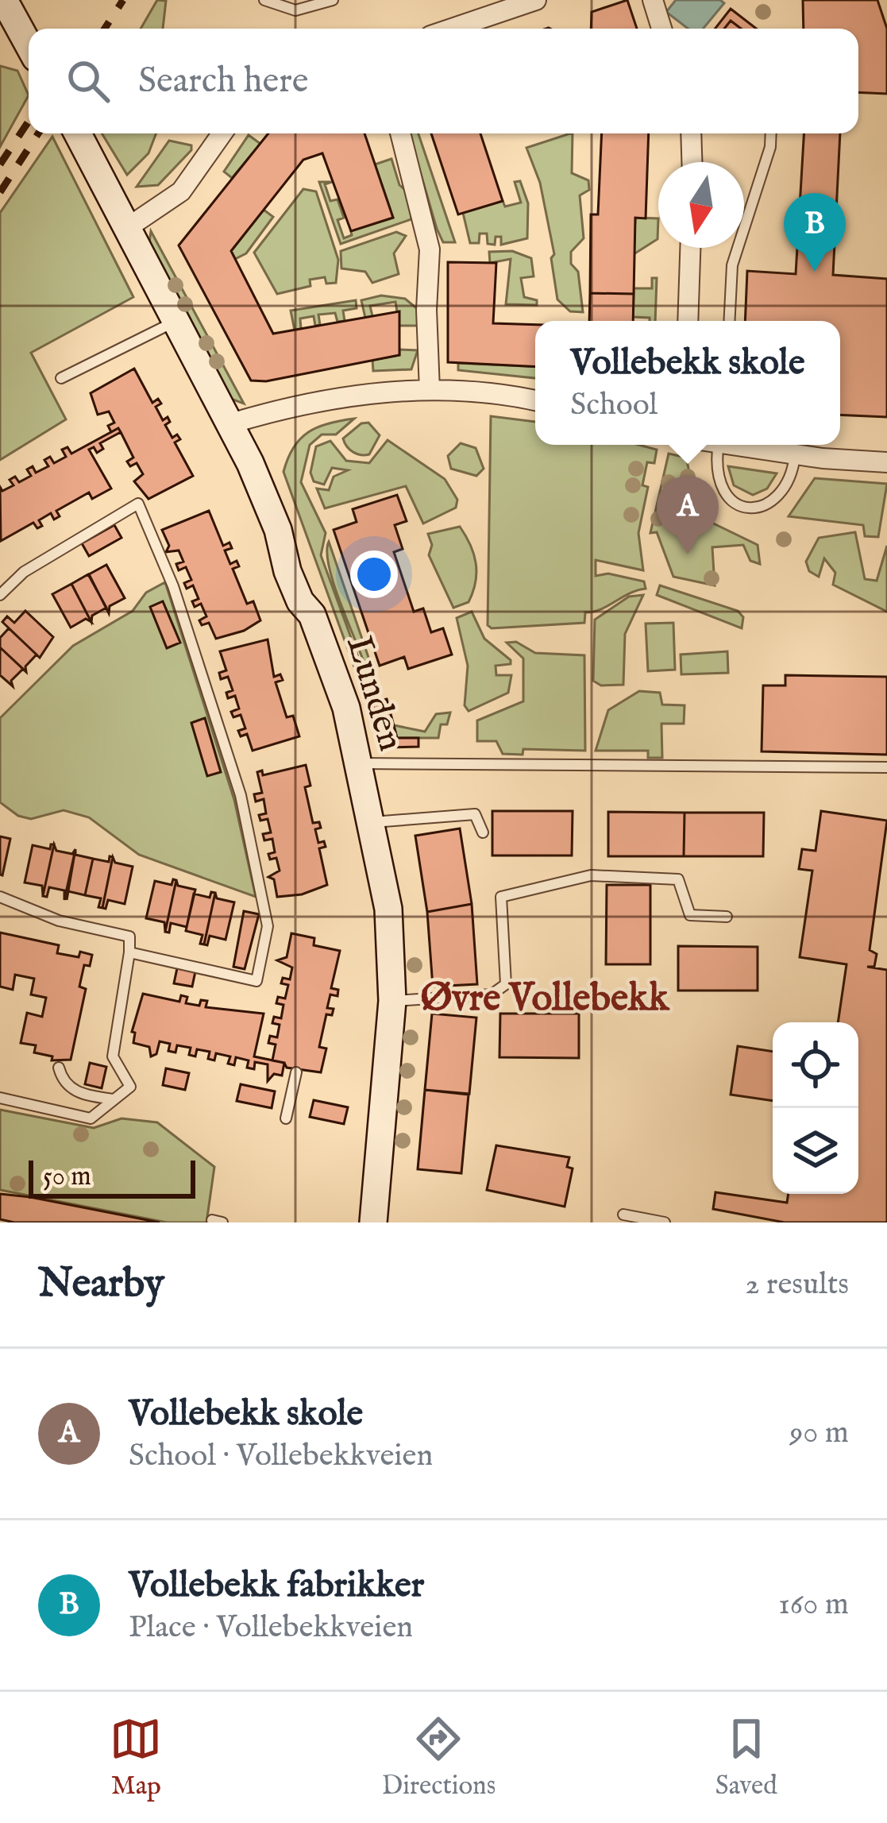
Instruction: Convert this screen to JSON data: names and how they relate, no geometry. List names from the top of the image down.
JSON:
{
  "streets": {
    "street": ["Lunden"]
  },
  "districts": ["Øvre Vollebekk"],
  "scale_bar": "50 m",
  "north": "bottom",
  "page": {
    "search": "Search here",
    "pins": ["B", "A"],
    "popup": ["Vollebekk skole", "School"],
    "scale": "50 m",
    "heading": ["Nearby", "2 results"],
    "list": [
      {
        "mark": "A",
        "name": "Vollebekk skole",
        "note": "School · Vollebekkveien",
        "value": "90 m"
      },
      {
        "mark": "B",
        "name": "Vollebekk fabrikker",
        "note": "Place · Vollebekkveien",
        "value": "160 m"
      }
    ],
    "nav": ["Map", "Directions", "Saved"]
  }
}
